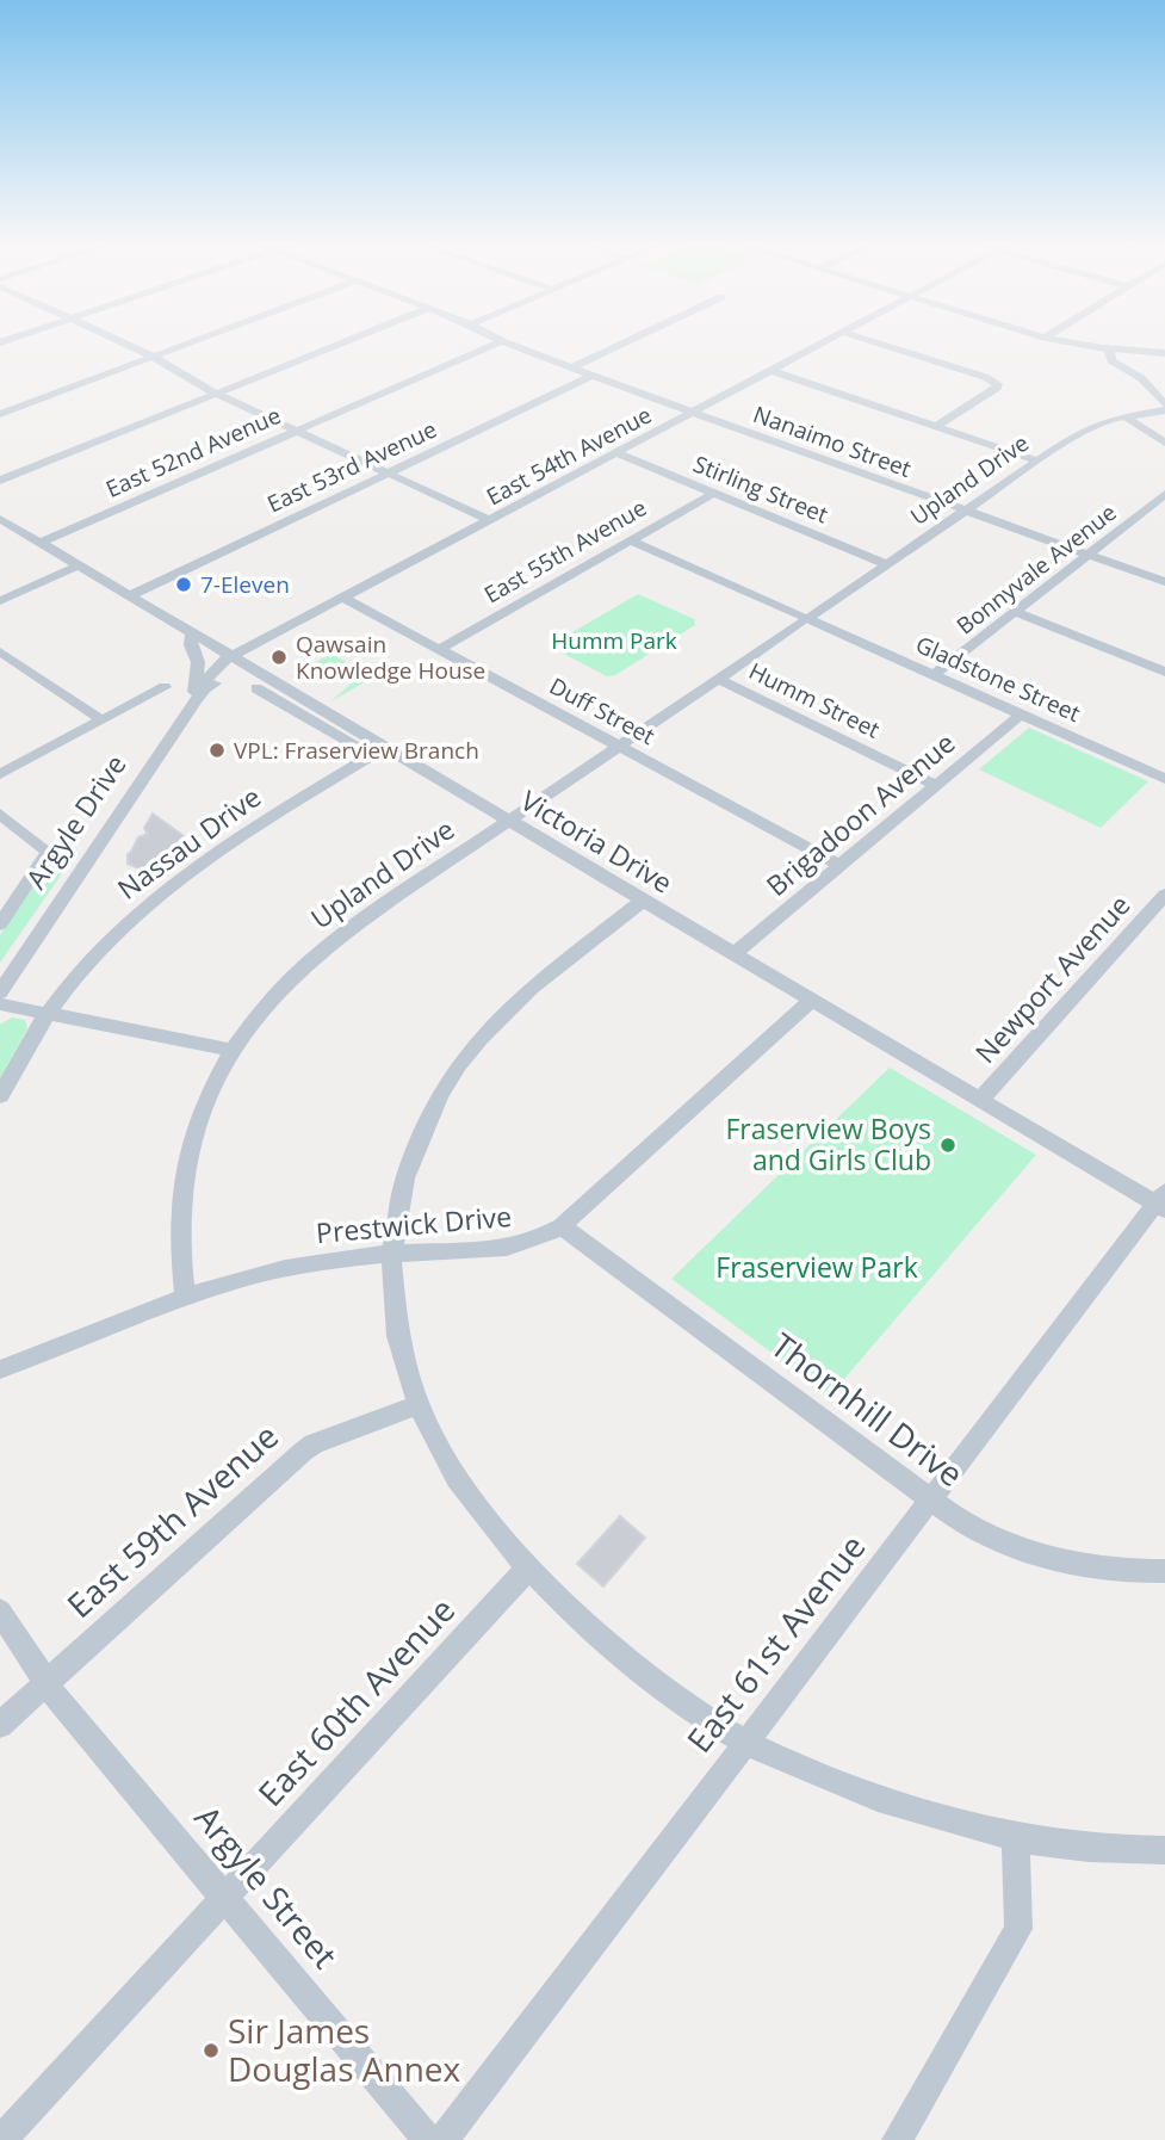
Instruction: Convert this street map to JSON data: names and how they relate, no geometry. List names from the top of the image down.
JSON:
{
  "streets": {
    "street": [
      "Nanaimo Street",
      "East 52nd Avenue",
      "East 54th Avenue",
      "East 53rd Avenue",
      "Upland Drive",
      "Stirling Street",
      "East 55th Avenue",
      "Bonnyvale Avenue",
      "Gladstone Street",
      "Humm Street",
      "Duff Street",
      "Brigadoon Avenue",
      "Argyle Drive",
      "Victoria Drive",
      "Nassau Drive",
      "Newport Avenue",
      "Prestwick Drive",
      "Thornhill Drive",
      "East 59th Avenue",
      "East 61st Avenue",
      "East 60th Avenue",
      "Argyle Street"
    ]
  },
  "crossings": [
    ["Nanaimo Street", "East 54th Avenue"],
    ["Nanaimo Street", "East 53rd Avenue"],
    ["Nanaimo Street", "Upland Drive"],
    ["Nanaimo Street", "Bonnyvale Avenue"],
    ["East 54th Avenue", "Stirling Street"],
    ["East 54th Avenue", "Duff Street"],
    ["East 54th Avenue", "Argyle Drive"],
    ["Upland Drive", "Stirling Street"],
    ["Upland Drive", "Gladstone Street"],
    ["Upland Drive", "Humm Street"],
    ["Upland Drive", "Duff Street"],
    ["Upland Drive", "Victoria Drive"],
    ["Upland Drive", "Prestwick Drive"],
    ["Stirling Street", "East 55th Avenue"],
    ["East 55th Avenue", "Gladstone Street"],
    ["East 55th Avenue", "Duff Street"],
    ["Bonnyvale Avenue", "Gladstone Street"],
    ["Gladstone Street", "Brigadoon Avenue"],
    ["Humm Street", "Brigadoon Avenue"],
    ["Duff Street", "Brigadoon Avenue"],
    ["Brigadoon Avenue", "Victoria Drive"],
    ["Victoria Drive", "Nassau Drive"],
    ["Victoria Drive", "Newport Avenue"],
    ["Victoria Drive", "Prestwick Drive"],
    ["Victoria Drive", "East 61st Avenue"],
    ["Prestwick Drive", "Thornhill Drive"],
    ["Thornhill Drive", "East 61st Avenue"],
    ["East 59th Avenue", "Argyle Street"],
    ["East 60th Avenue", "Argyle Street"]
  ],
  "parks": ["Humm Park", "Fraserview Park"],
  "places": [
    "7-Eleven",
    "Qawsain Knowledge House",
    "VPL: Fraserview Branch",
    "Fraserview Boys and Girls Club",
    "Sir James Douglas Annex"
  ]
}
